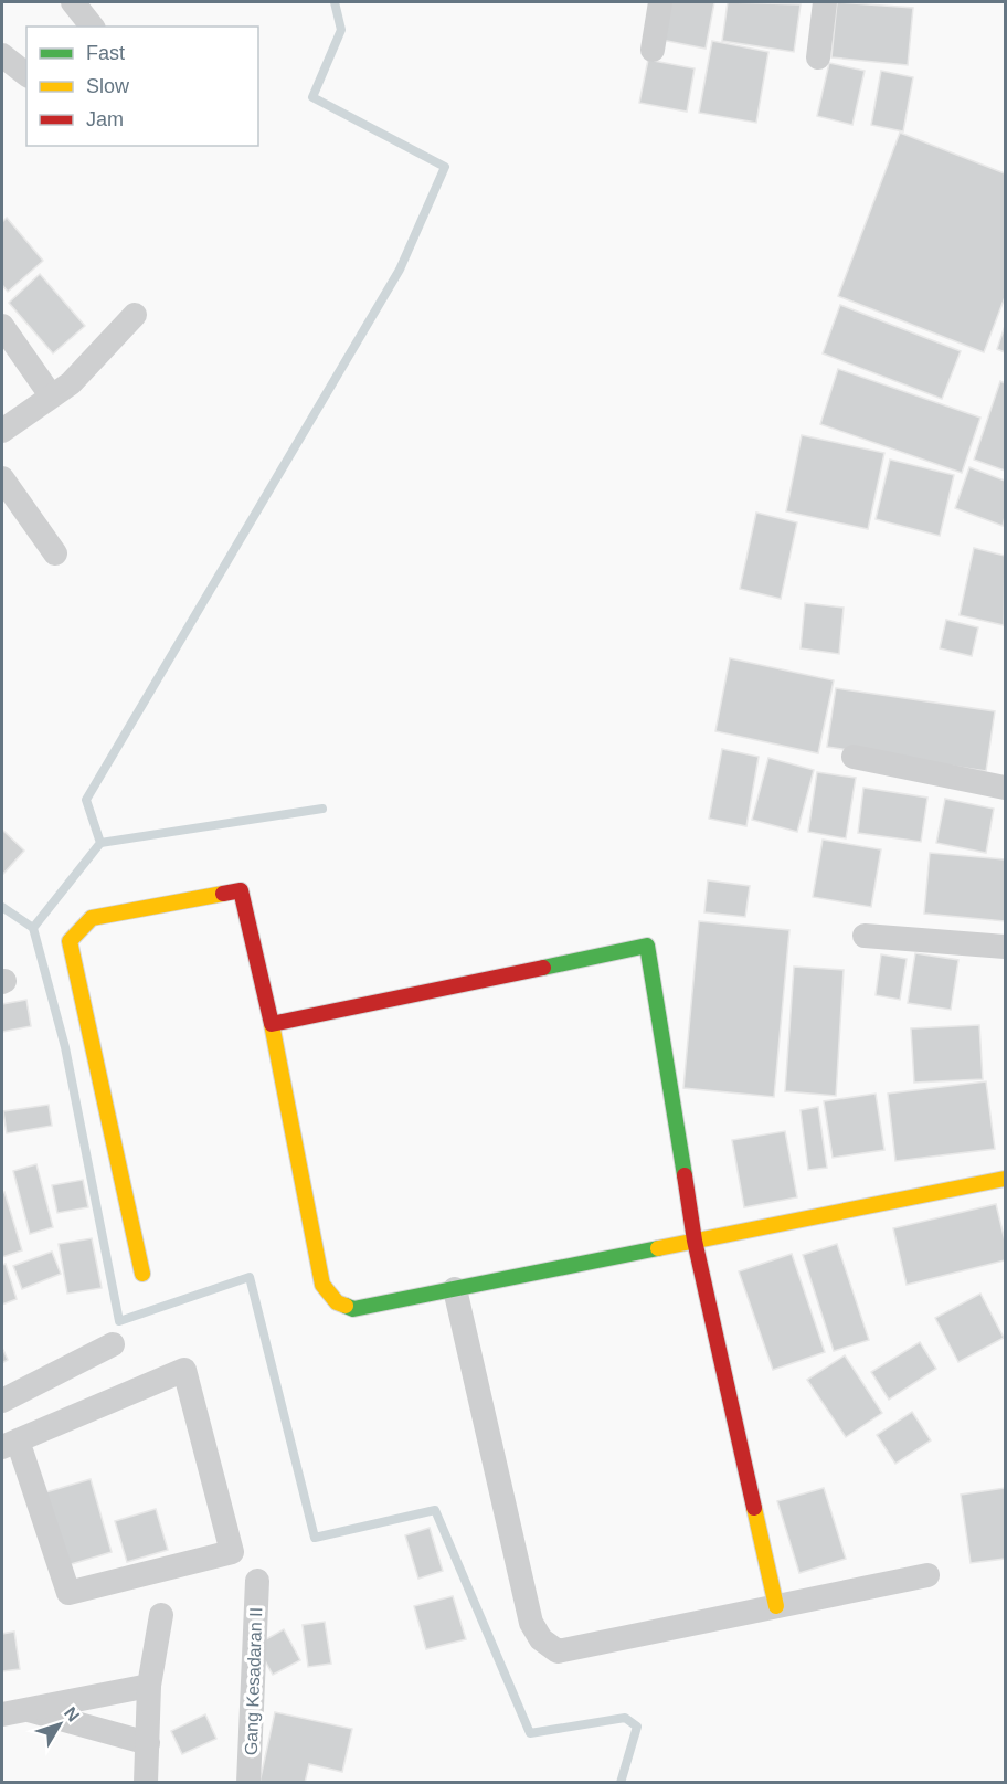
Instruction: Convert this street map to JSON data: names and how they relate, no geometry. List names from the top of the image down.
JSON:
{
  "streets": {
    "street": ["Gang Kesadaran II"]
  },
  "legend": ["Fast", "Slow", "Jam"],
  "north": "top right"
}
